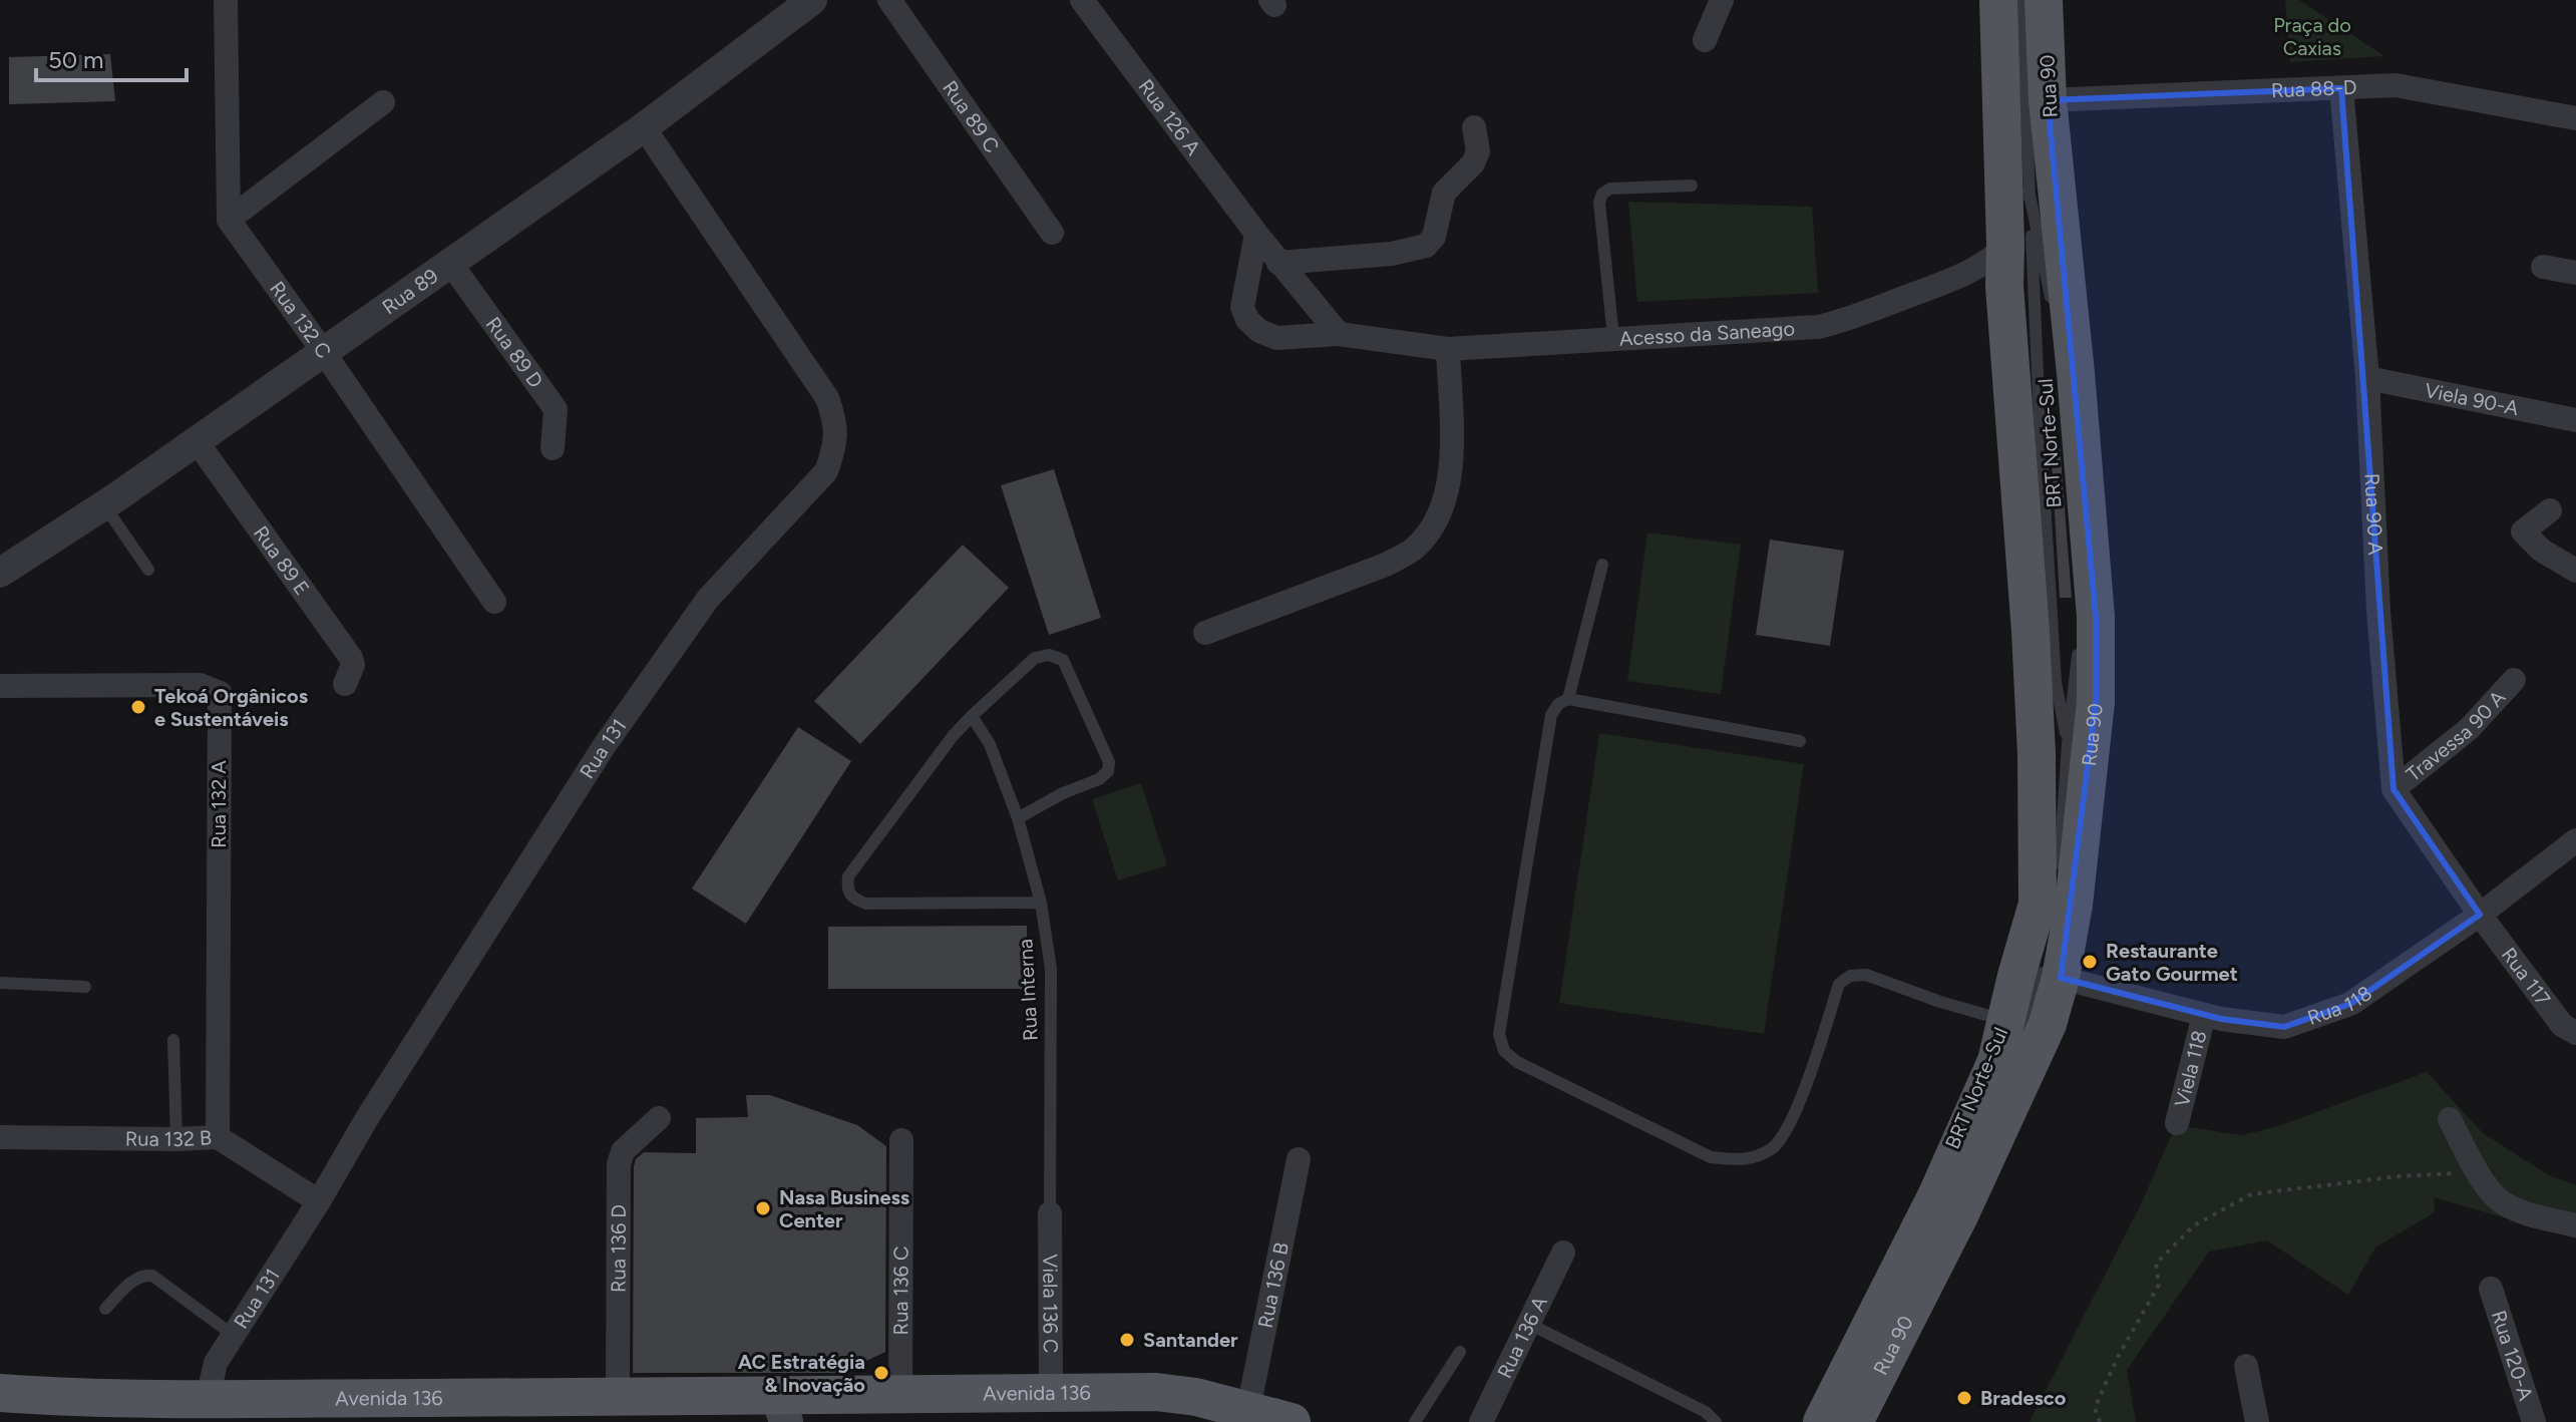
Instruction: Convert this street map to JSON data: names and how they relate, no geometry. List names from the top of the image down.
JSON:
{
  "streets": {
    "main road": ["Rua 90", "Avenida 136"],
    "street": [
      "Rua 88-D",
      "Rua 89 C",
      "Rua 126 A",
      "Rua 89",
      "Rua 132 C",
      "Acesso da Saneago",
      "Rua 89 D",
      "Viela 90-A",
      "Rua 90 A",
      "Rua 89 E",
      "Travessa 90 A",
      "Rua 131",
      "Rua 132 A",
      "Rua 117",
      "Rua 118",
      "Viela 118",
      "Rua 132 B",
      "Rua 136 D",
      "Rua 136 B",
      "Rua 136 C",
      "Viela 136 C",
      "Rua 136 A",
      "Rua 120-A"
    ],
    "lane": ["BRT Norte-Sul", "Rua Interna"]
  },
  "crossings": [
    ["Rua 90", "Rua 88-D"],
    ["Rua 90", "Acesso da Saneago"],
    ["Rua 90", "BRT Norte-Sul"],
    ["Rua 90", "Rua 118"],
    ["Rua 88-D", "Rua 90 A"],
    ["Rua 126 A", "Acesso da Saneago"],
    ["Rua 89", "Rua 132 C"],
    ["Rua 89", "Rua 89 D"],
    ["Rua 89", "Rua 89 E"],
    ["Rua 89", "Rua 131"],
    ["Viela 90-A", "Rua 90 A"],
    ["BRT Norte-Sul", "Rua 118"],
    ["Rua 90 A", "Travessa 90 A"],
    ["Rua 90 A", "Rua 117"],
    ["Rua 90 A", "Rua 118"],
    ["Rua 131", "Rua 132 B"],
    ["Rua 131", "Avenida 136"],
    ["Rua 132 A", "Rua 132 B"],
    ["Rua 117", "Rua 118"],
    ["Rua Interna", "Viela 136 C"],
    ["Rua 118", "Viela 118"],
    ["Rua 136 D", "Avenida 136"],
    ["Rua 136 B", "Avenida 136"],
    ["Rua 136 C", "Avenida 136"],
    ["Viela 136 C", "Avenida 136"]
  ],
  "parks": ["Praça do Caxias"],
  "places": [
    "Tekoá Orgânicos e Sustentáveis",
    "Restaurante Gato Gourmet",
    "Nasa Business Center",
    "Santander",
    "AC Estratégia & Inovação",
    "Bradesco"
  ],
  "scale_bar": "50 m"
}
